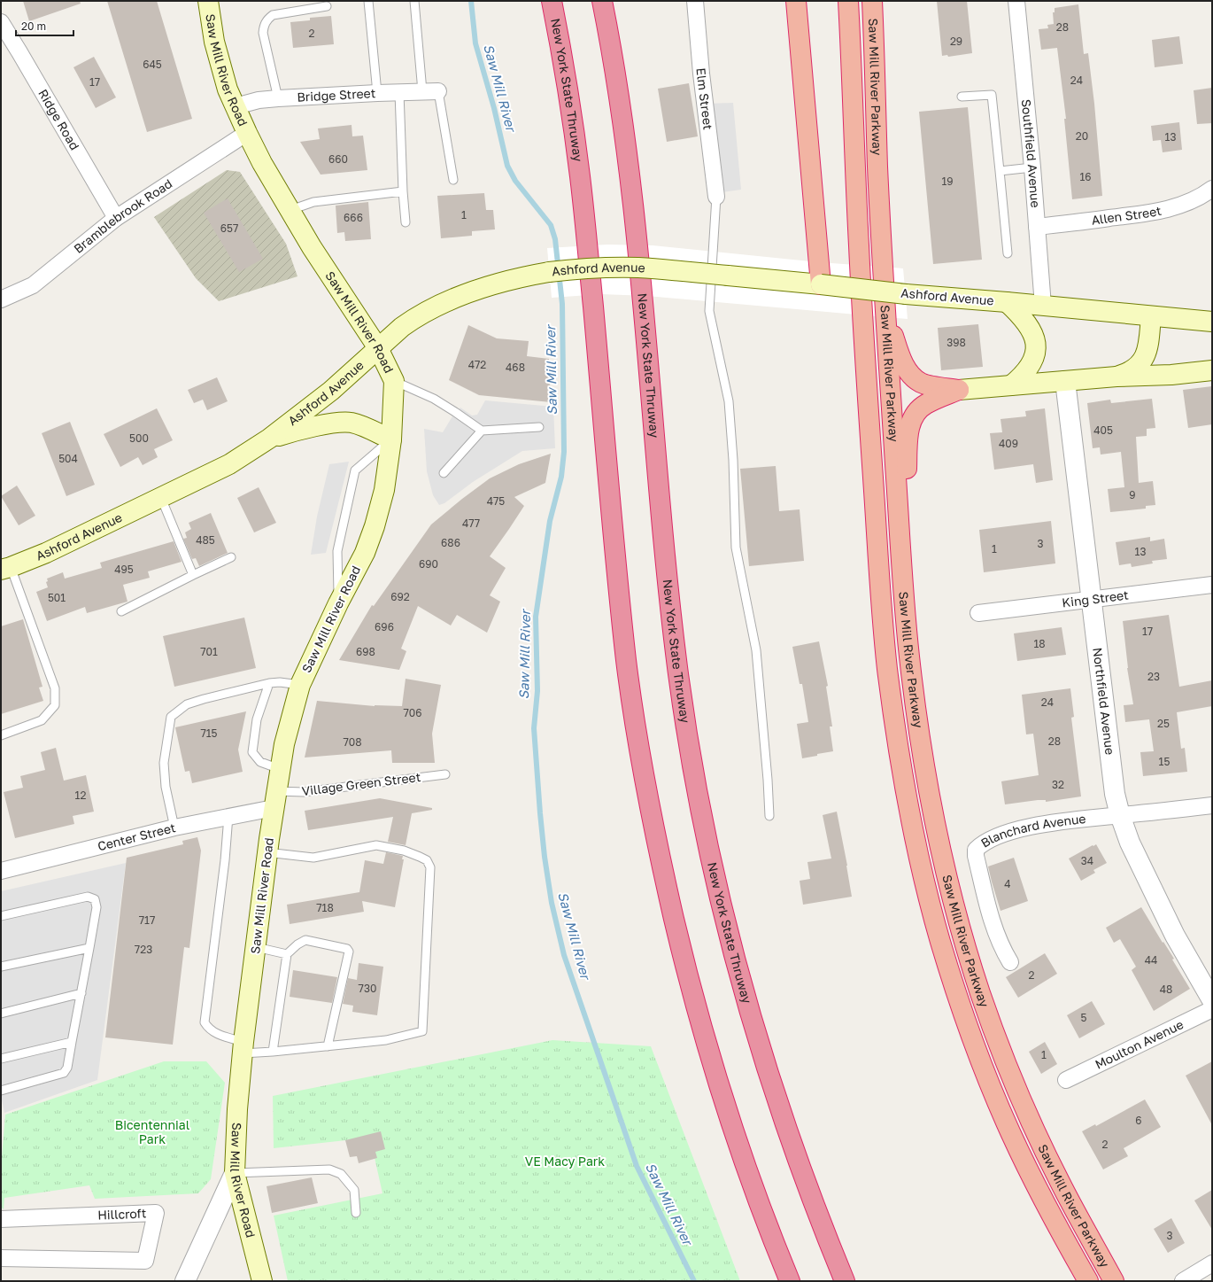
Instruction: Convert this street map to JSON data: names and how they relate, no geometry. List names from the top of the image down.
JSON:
{
  "streets": {
    "highway": ["Saw Mill River Parkway", "New York State Thruway"],
    "main road": ["Saw Mill River Road", "Ashford Avenue"],
    "street": [
      "Bridge Street",
      "Elm Street",
      "Ridge Road",
      "Southfield Avenue",
      "Allen Street",
      "Bramblebrook Road",
      "King Street",
      "Northfield Avenue",
      "Blanchard Avenue",
      "Center Street",
      "Moulton Avenue",
      "Hillcroft"
    ],
    "lane": ["Village Green Street"]
  },
  "crossings": [
    ["Saw Mill River Road", "Bridge Street"],
    ["Saw Mill River Road", "Bramblebrook Road"],
    ["Saw Mill River Road", "Ashford Avenue"],
    ["Saw Mill River Road", "Village Green Street"],
    ["Saw Mill River Road", "Center Street"],
    ["Ridge Road", "Bramblebrook Road"],
    ["Southfield Avenue", "Allen Street"],
    ["Southfield Avenue", "Ashford Avenue"],
    ["King Street", "Northfield Avenue"],
    ["Northfield Avenue", "Blanchard Avenue"],
    ["Village Green Street", "Center Street"]
  ],
  "water": ["Saw Mill River"],
  "parks": ["Bicentennial Park", "VE Macy Park"],
  "house_numbers": [
    "28",
    "2",
    "29",
    "645",
    "24",
    "17",
    "20",
    "13",
    "660",
    "16",
    "19",
    "1",
    "666",
    "657",
    "398",
    "472",
    "468",
    "405",
    "500",
    "409",
    "504",
    "9",
    "475",
    "477",
    "485",
    "686",
    "3",
    "1",
    "13",
    "690",
    "495",
    "692",
    "501",
    "696",
    "17",
    "18",
    "701",
    "698",
    "23",
    "24",
    "706",
    "25",
    "715",
    "28",
    "708",
    "15",
    "32",
    "12",
    "34",
    "4",
    "718",
    "717",
    "723",
    "44",
    "2",
    "730",
    "48",
    "5",
    "1",
    "6",
    "2",
    "3"
  ],
  "scale_bar": "20 m"
}
